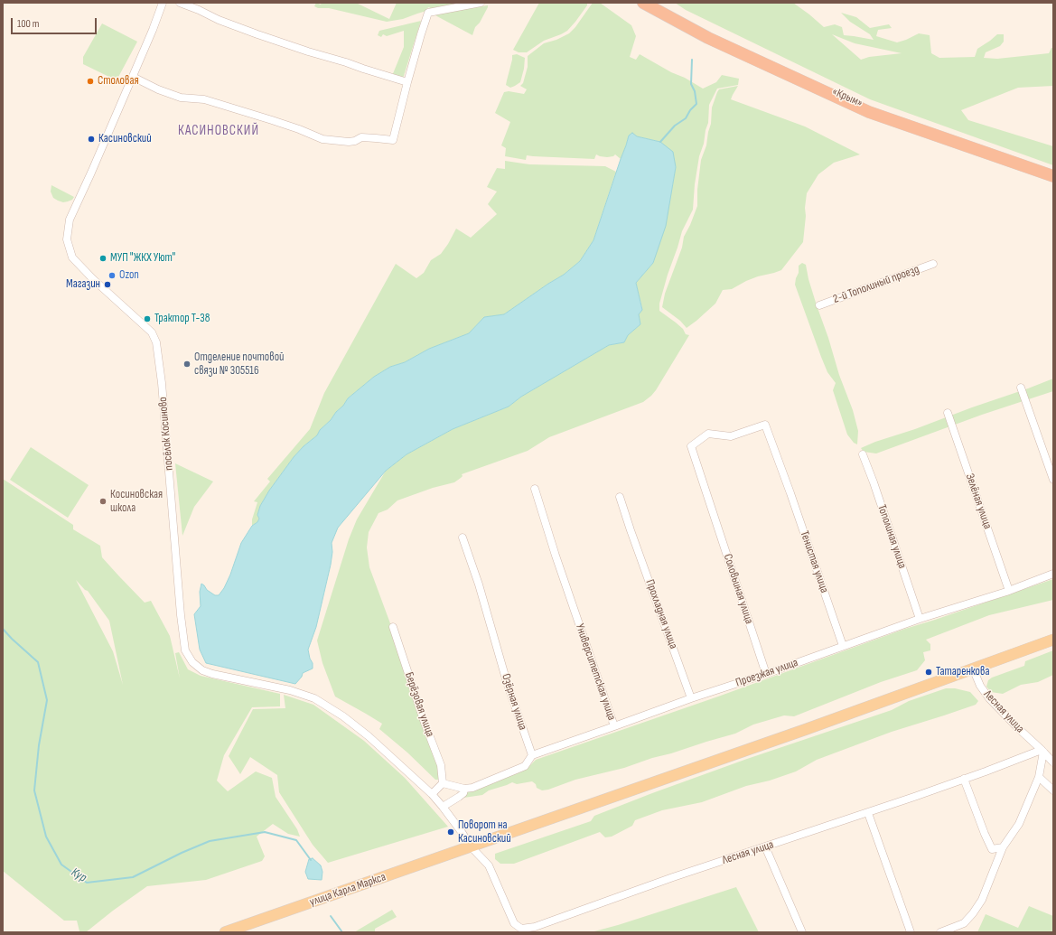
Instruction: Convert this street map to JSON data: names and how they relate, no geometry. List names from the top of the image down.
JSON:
{
  "streets": {
    "highway": ["«Крым»"],
    "main road": ["улица Карла Маркса"],
    "street": [
      "2-й Тополиный проезд",
      "посёлок Косиново",
      "Зелёная улица",
      "Тополиная улица",
      "Тенистая улица",
      "Соловьиная улица",
      "Прохладная улица",
      "Университетская улица",
      "Проезжая улица",
      "Озёрная улица",
      "Берёзовая улица",
      "Лесная улица"
    ]
  },
  "crossings": [
    ["посёлок Косиново", "Лесная улица"],
    ["Зелёная улица", "Проезжая улица"],
    ["Тополиная улица", "Проезжая улица"],
    ["Тенистая улица", "Соловьиная улица"],
    ["Тенистая улица", "Проезжая улица"],
    ["Соловьиная улица", "Проезжая улица"],
    ["Прохладная улица", "Проезжая улица"],
    ["Университетская улица", "Проезжая улица"],
    ["Университетская улица", "Озёрная улица"],
    ["Лесная улица", "улица Карла Маркса"]
  ],
  "districts": ["КАСИНОВСКИЙ"],
  "water": ["Кур"],
  "places": [
    "Столовая",
    "Касиновский",
    "МУП \"ЖКХ Уют\"",
    "Ozon",
    "Магазин",
    "Трактор Т-38",
    "Отделение почтовой связи № 305516",
    "Косиновская школа",
    "Татаренкова",
    "Поворот на Касиновский"
  ],
  "scale_bar": "100 m"
}
